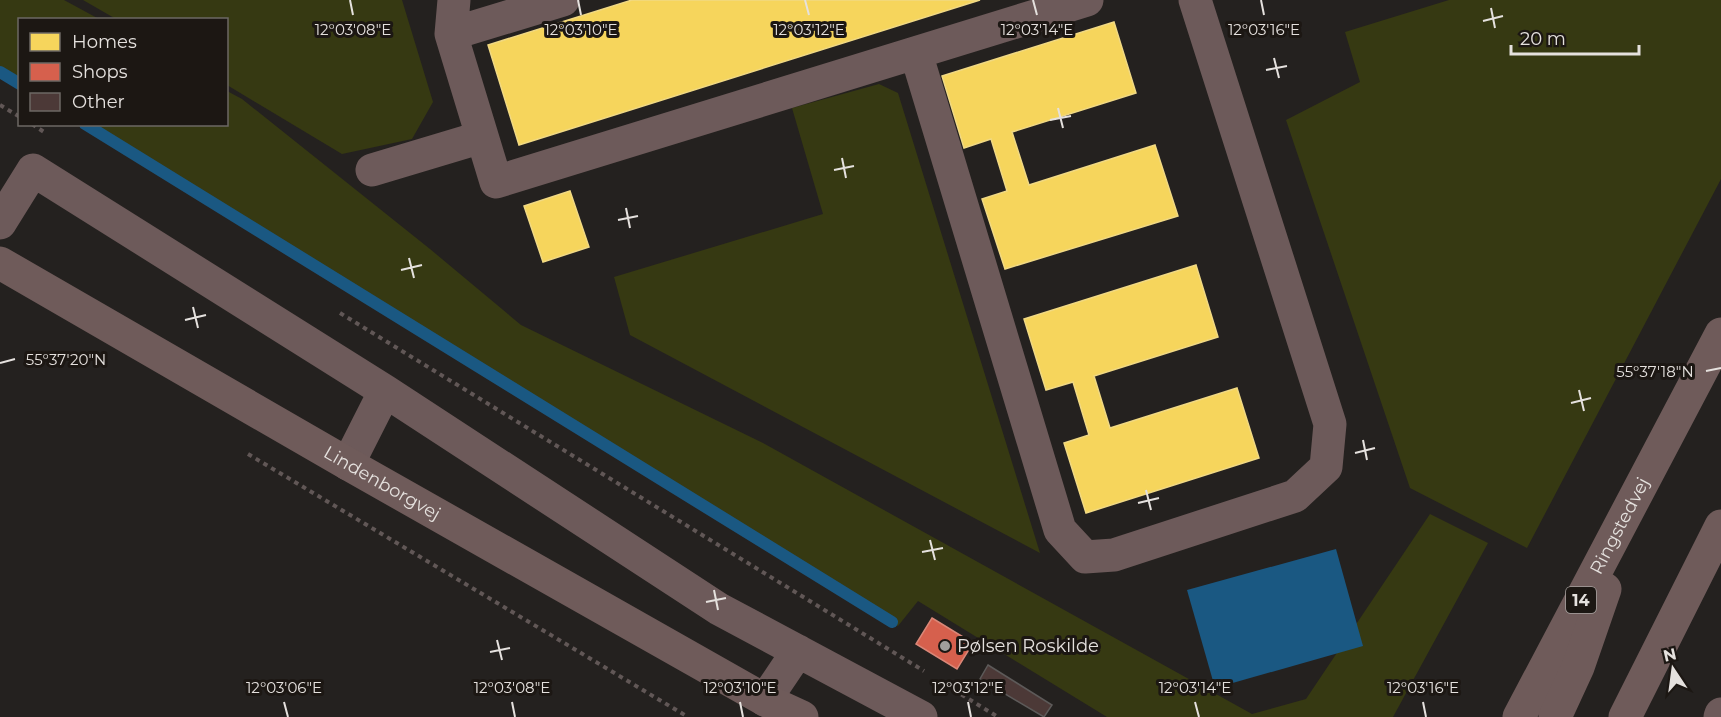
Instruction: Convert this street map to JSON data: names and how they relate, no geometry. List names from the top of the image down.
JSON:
{
  "streets": {
    "main road": ["Lindenborgvej", "Ringstedvej", "14"]
  },
  "places": ["Pølsen Roskilde"],
  "legend": ["Homes", "Shops", "Other"],
  "scale_bar": "20 m",
  "north": "top",
  "coordinates": [
    "12°03'08\"E",
    "12°03'10\"E",
    "12°03'12\"E",
    "12°03'14\"E",
    "12°03'16\"E",
    "55°37'20\"N",
    "55°37'18\"N",
    "12°03'06\"E"
  ]
}
